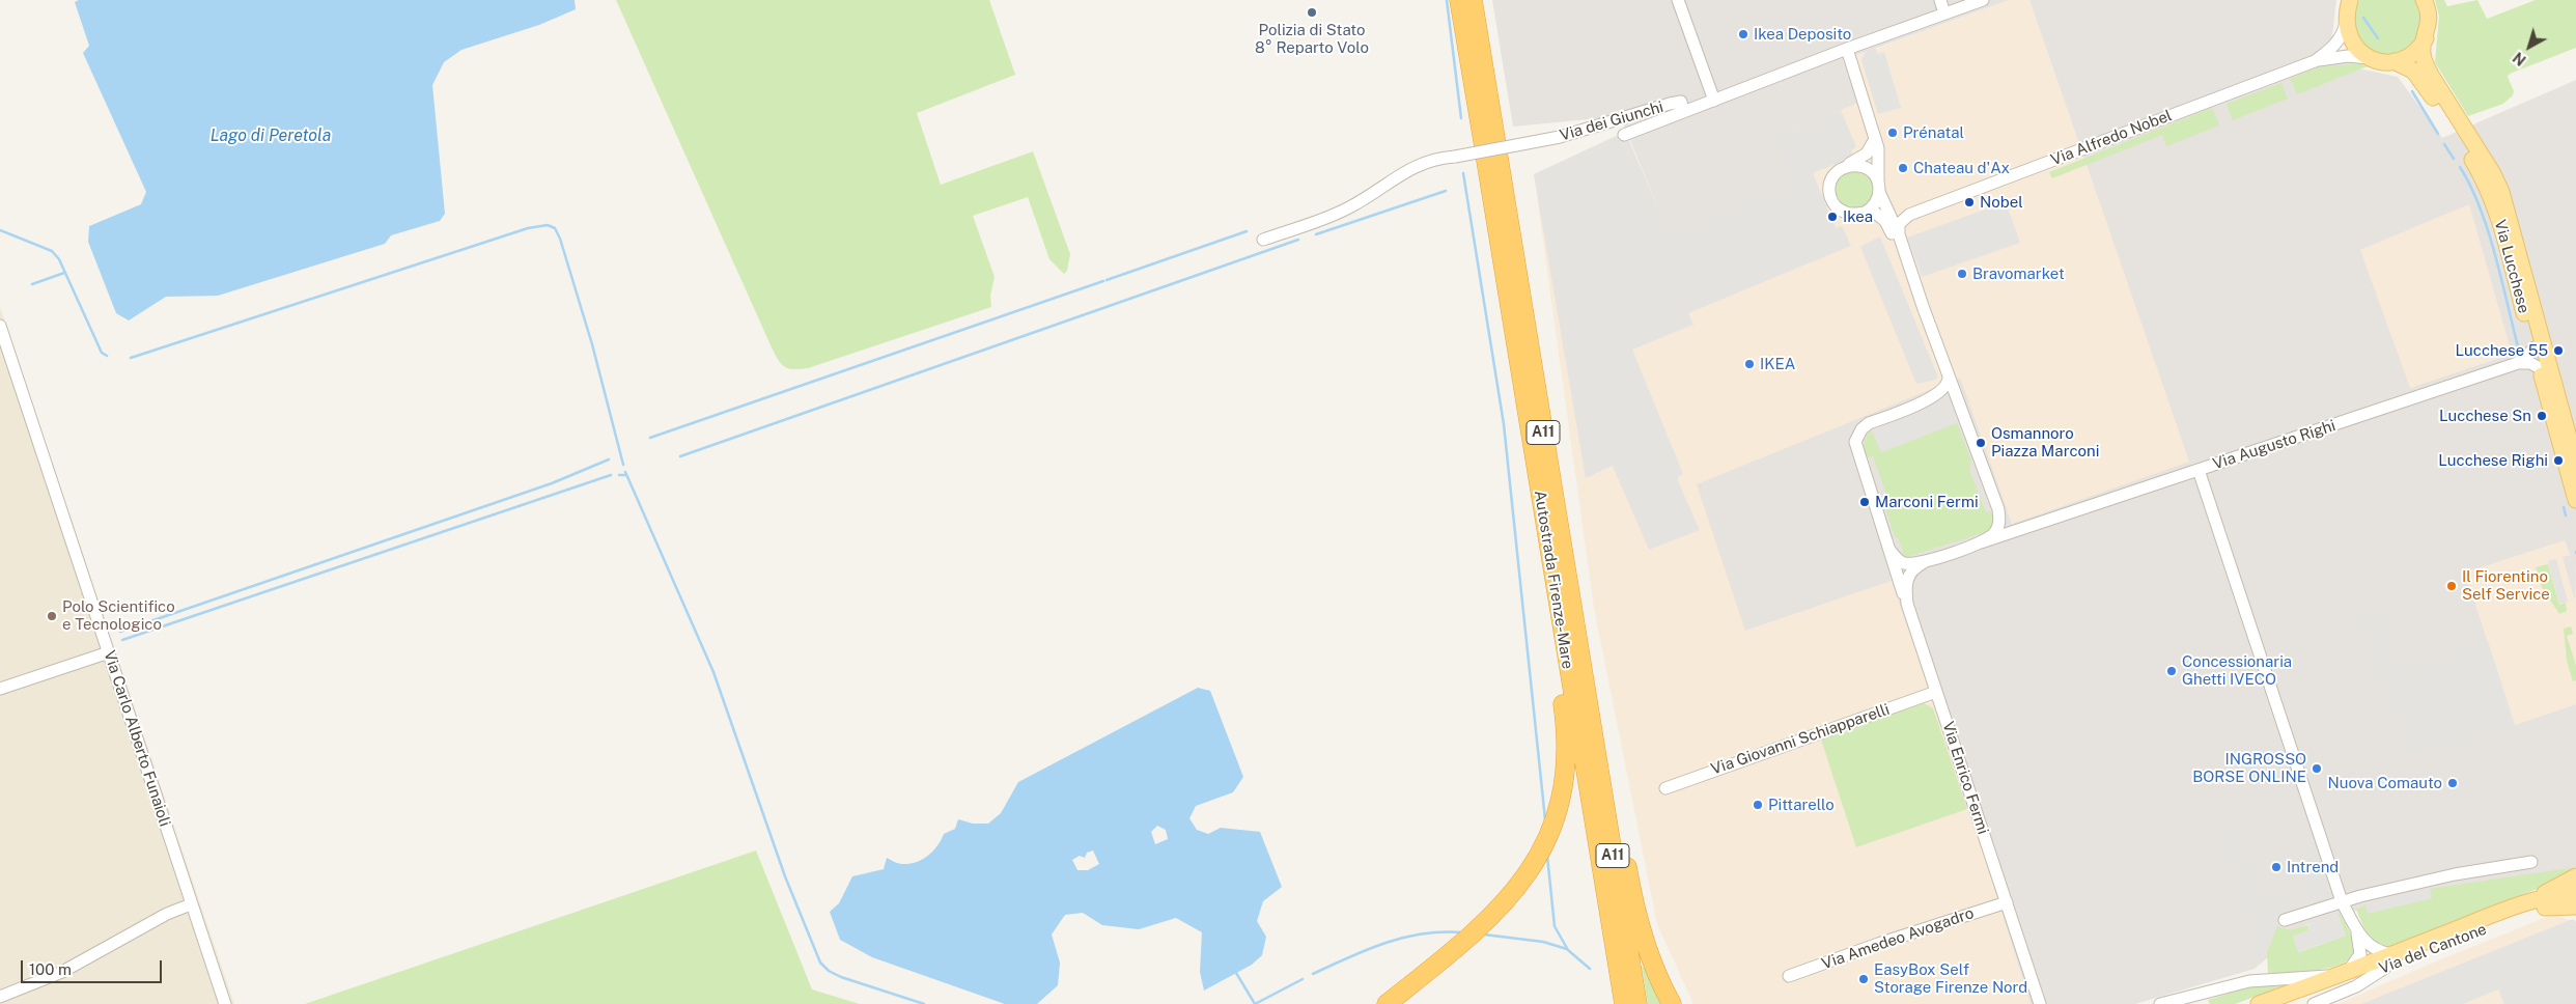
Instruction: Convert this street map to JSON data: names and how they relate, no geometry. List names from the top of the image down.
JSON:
{
  "streets": {
    "highway": ["A11", "Autostrada Firenze-Mare"],
    "main road": ["Via Lucchese", "Via del Cantone"],
    "street": [
      "Via dei Giunchi",
      "Via Alfredo Nobel",
      "Via Augusto Righi",
      "Via Carlo Alberto Funaioli",
      "Via Giovanni Schiapparelli",
      "Via Enrico Fermi",
      "Via Amedeo Avogadro"
    ]
  },
  "crossings": [
    ["Via Alfredo Nobel", "Via Lucchese"],
    ["Via Lucchese", "Via Augusto Righi"],
    ["Via Augusto Righi", "Via Enrico Fermi"],
    ["Via Giovanni Schiapparelli", "Via Enrico Fermi"],
    ["Via Enrico Fermi", "Via Amedeo Avogadro"]
  ],
  "water": ["Lago di Peretola"],
  "places": [
    "Polizia di Stato 8° Reparto Volo",
    "Ikea Deposito",
    "Prénatal",
    "Chateau d'Ax",
    "Nobel",
    "Ikea",
    "Bravomarket",
    "Lucchese 55",
    "IKEA",
    "Lucchese Sn",
    "Osmannoro Piazza Marconi",
    "Lucchese Righi",
    "Marconi Fermi",
    "Il Fiorentino Self Service",
    "Polo Scientifico e Tecnologico",
    "Concessionaria Ghetti IVECO",
    "INGROSSO BORSE ONLINE",
    "Nuova Comauto",
    "Pittarello",
    "Intrend",
    "EasyBox Self Storage Firenze Nord"
  ],
  "scale_bar": "100 m",
  "north": "bottom left"
}
